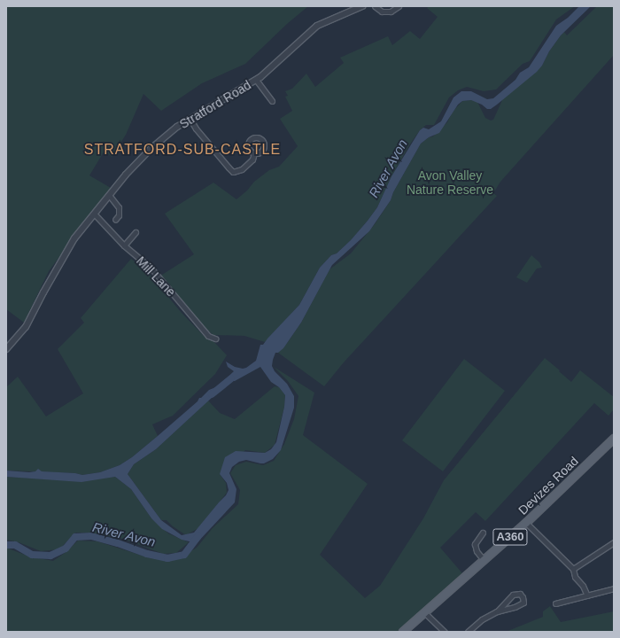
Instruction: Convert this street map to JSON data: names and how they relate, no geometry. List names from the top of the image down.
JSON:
{
  "streets": {
    "main road": ["Devizes Road", "A360"],
    "street": ["Stratford Road", "Mill Lane"]
  },
  "crossings": [
    ["Stratford Road", "Mill Lane"]
  ],
  "districts": ["STRATFORD-SUB-CASTLE"],
  "water": ["River Avon"],
  "parks": ["Avon Valley Nature Reserve"]
}
